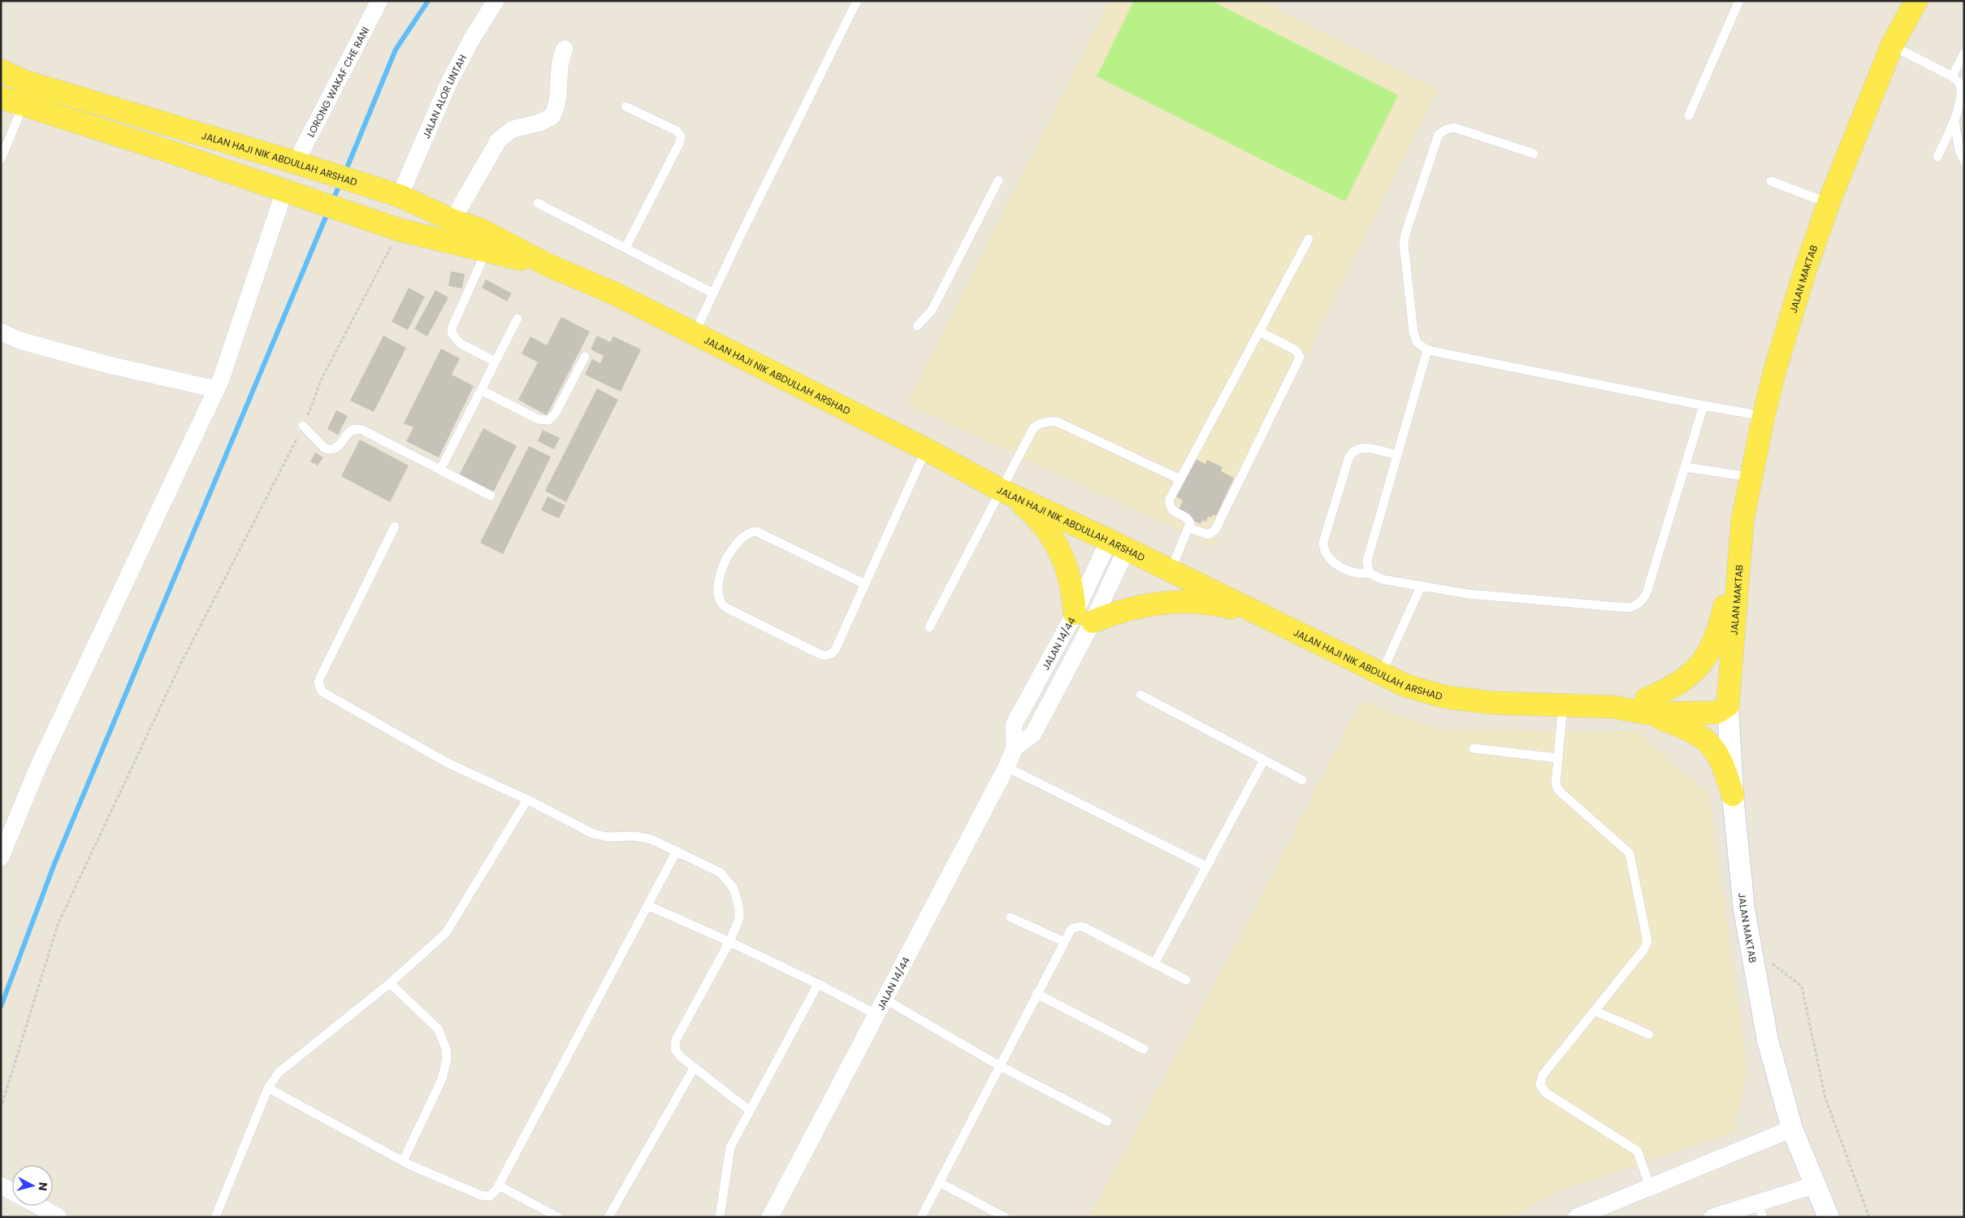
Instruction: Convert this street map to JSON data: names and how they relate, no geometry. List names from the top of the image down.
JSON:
{
  "streets": {
    "main road": ["JALAN HAJI NIK ABDULLAH ARSHAD", "JALAN MAKTAB"],
    "street": ["LORONG WAKAF CHE RANI", "JALAN ALOR LINTAH", "JALAN 14/44"]
  },
  "crossings": [
    ["LORONG WAKAF CHE RANI", "JALAN HAJI NIK ABDULLAH ARSHAD"],
    ["JALAN ALOR LINTAH", "JALAN HAJI NIK ABDULLAH ARSHAD"],
    ["JALAN HAJI NIK ABDULLAH ARSHAD", "JALAN MAKTAB"],
    ["JALAN HAJI NIK ABDULLAH ARSHAD", "JALAN 14/44"]
  ],
  "north": "right"
}
